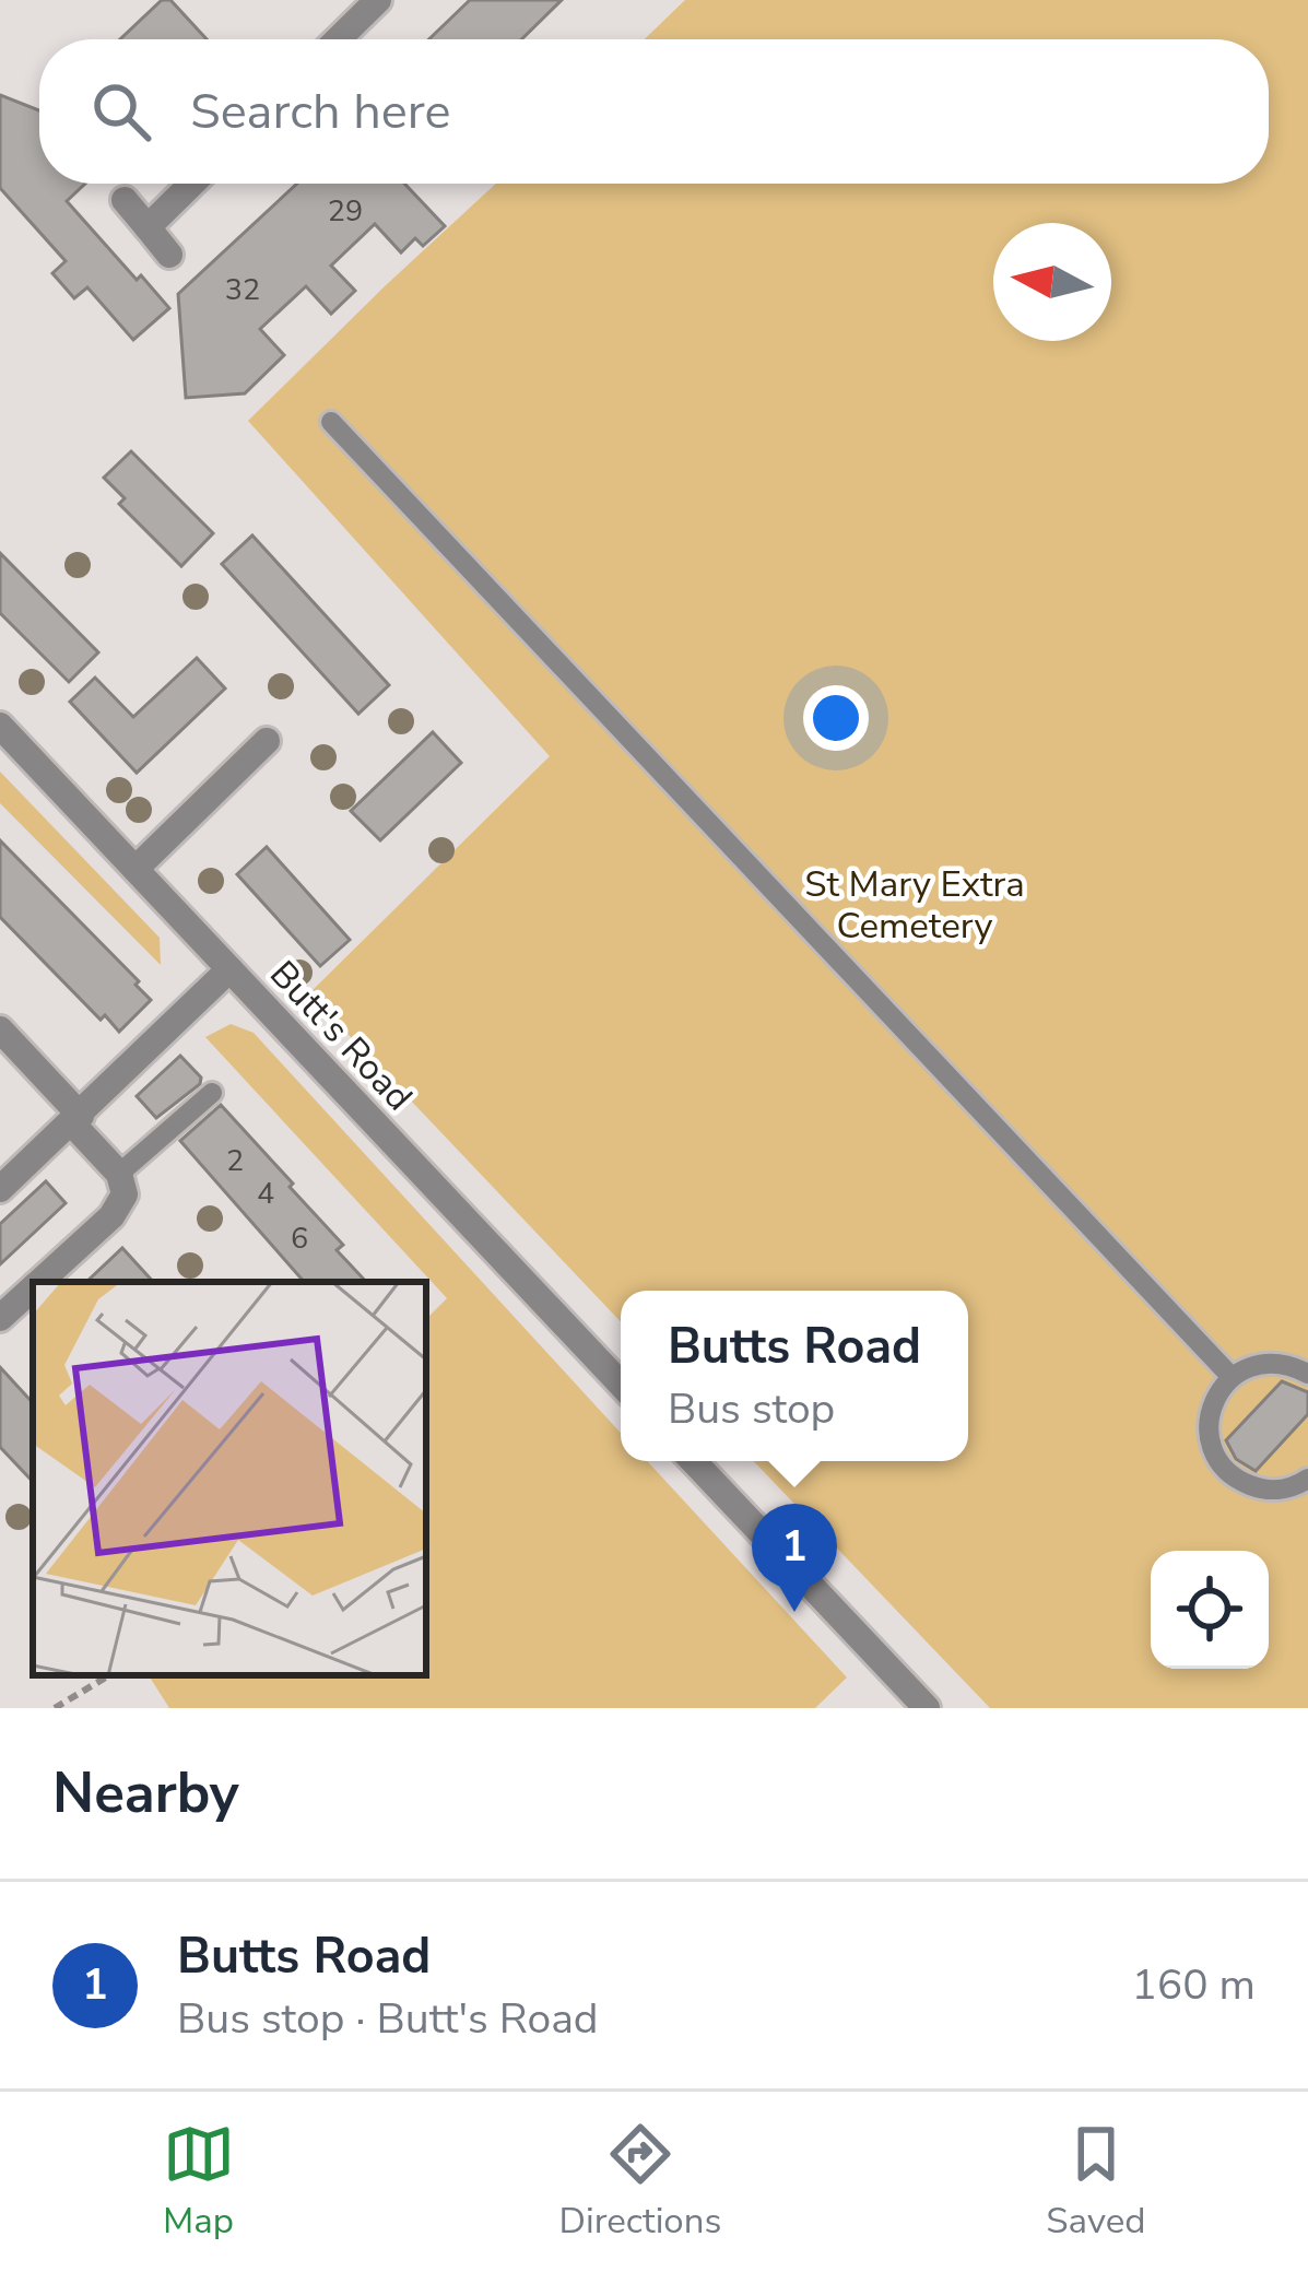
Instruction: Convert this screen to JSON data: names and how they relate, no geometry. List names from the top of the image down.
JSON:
{
  "streets": {
    "street": ["Butt's Road"]
  },
  "parks": ["St Mary Extra Cemetery"],
  "house_numbers": [
    "29",
    "32",
    "2",
    "4",
    "6"
  ],
  "north": "left",
  "page": {
    "search": "Search here",
    "popup": ["Butts Road", "Bus stop"],
    "pins": "1",
    "heading": "Nearby",
    "list": [
      {
        "mark": "1",
        "name": "Butts Road",
        "note": "Bus stop · Butt's Road",
        "value": "160 m"
      }
    ],
    "nav": ["Map", "Directions", "Saved"]
  }
}
